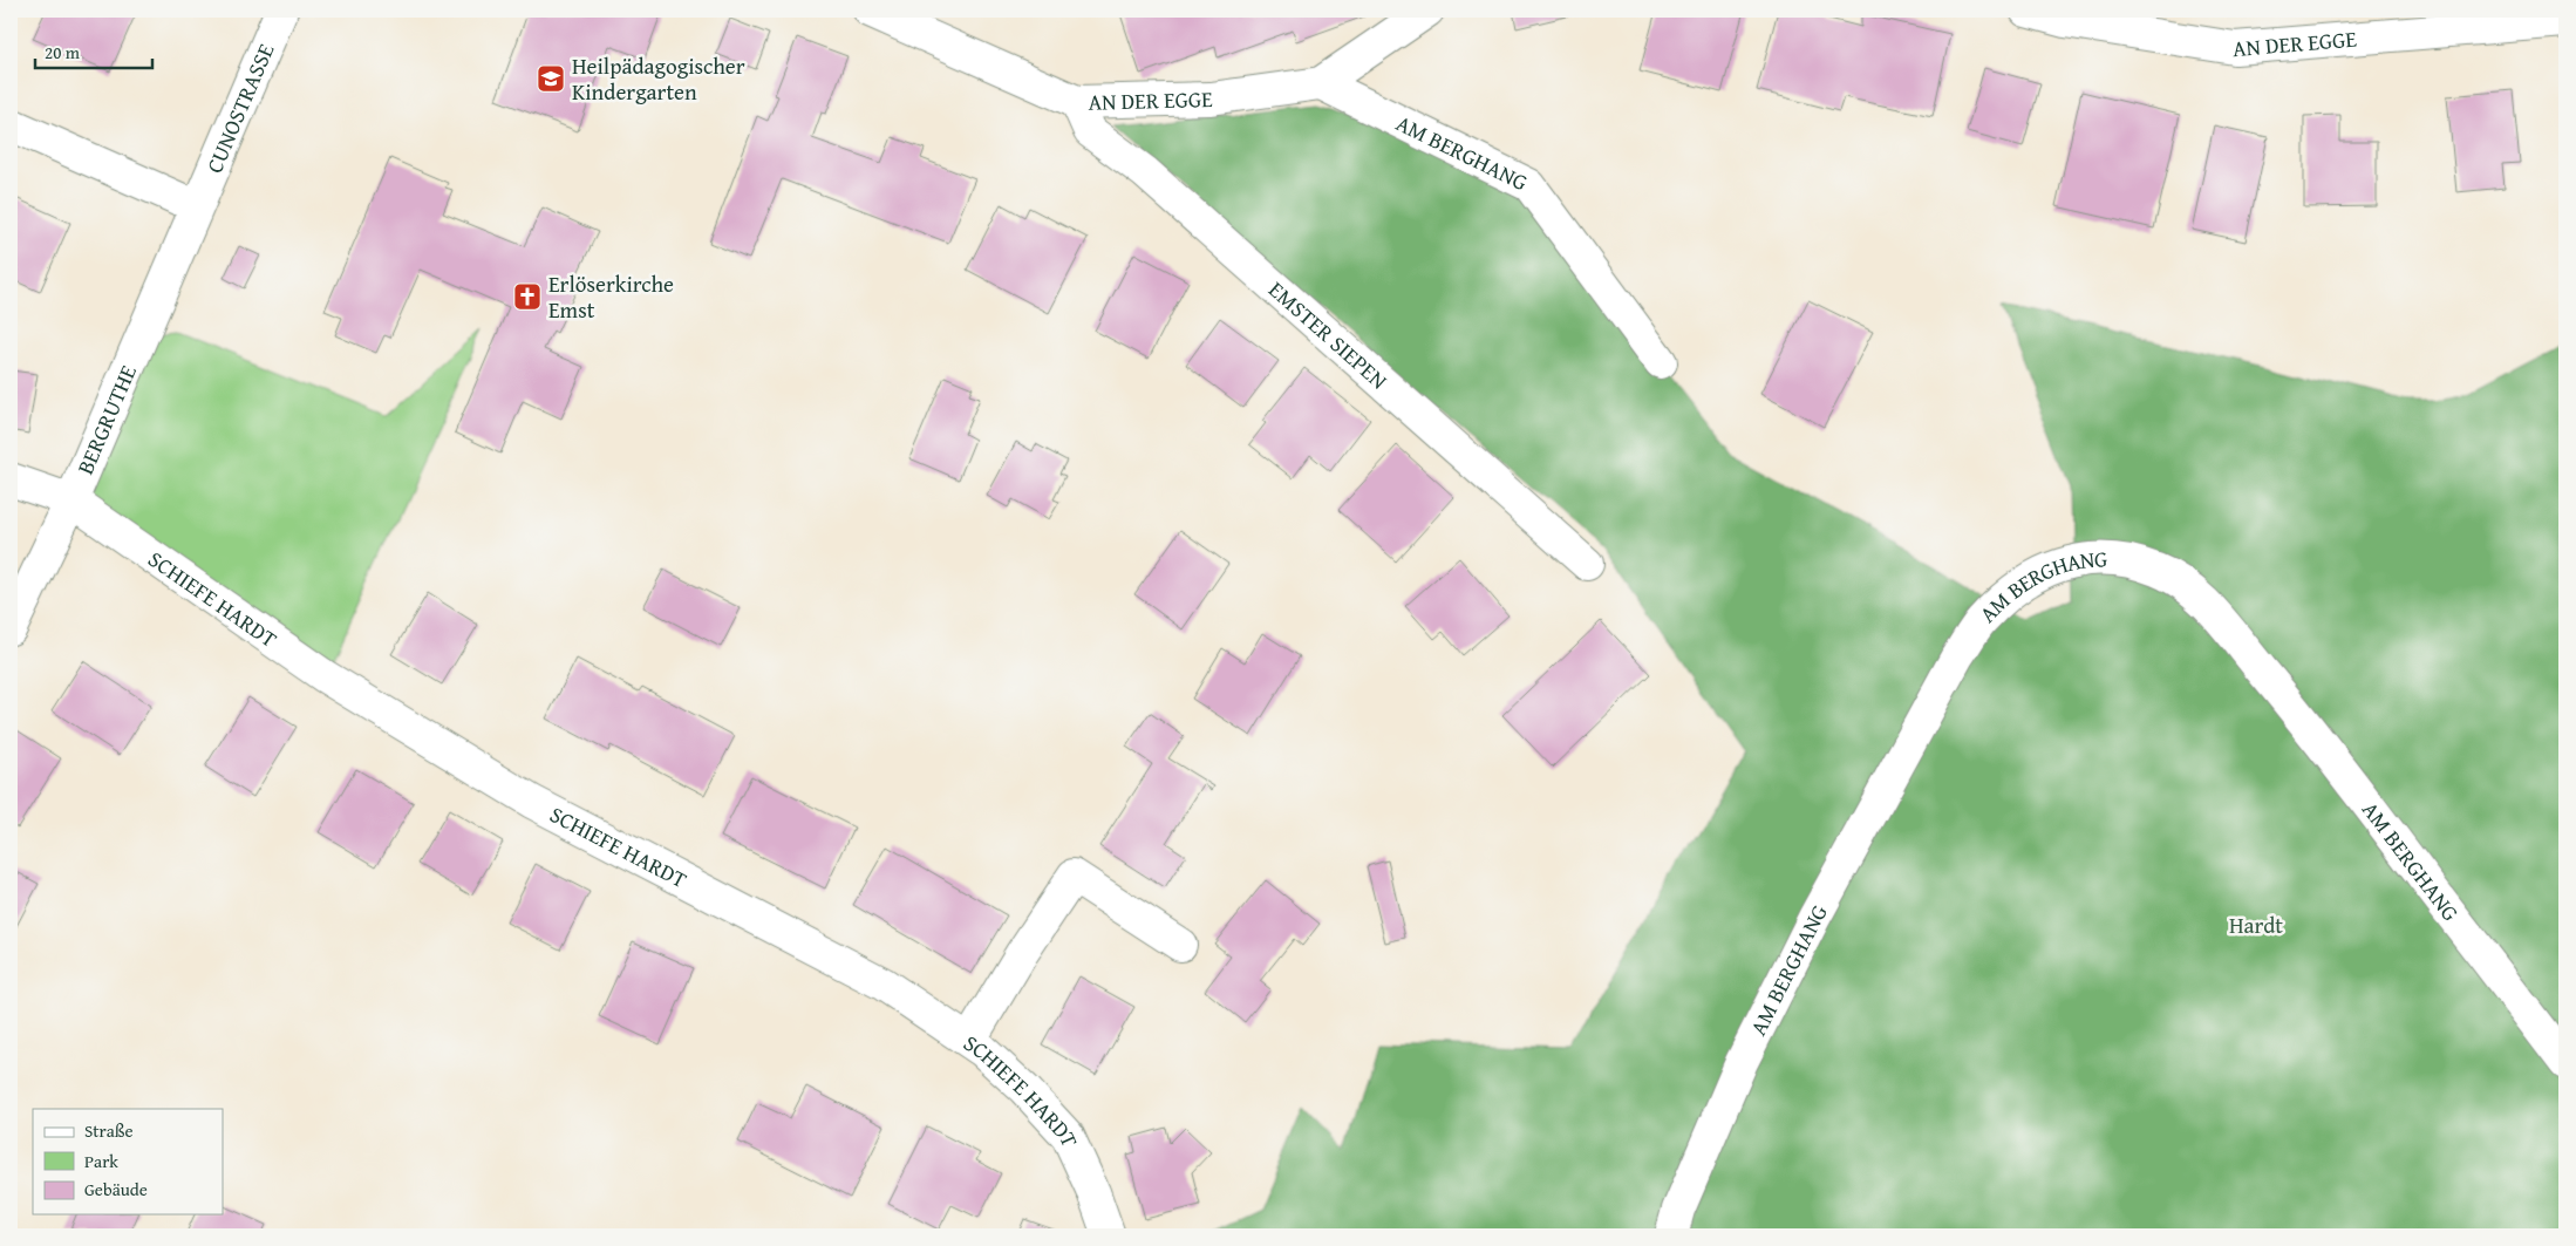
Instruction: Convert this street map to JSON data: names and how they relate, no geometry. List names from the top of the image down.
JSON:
{
  "streets": {
    "street": [
      "AN DER EGGE",
      "CUNOSTRASSE",
      "AM BERGHANG",
      "EMSTER SIEPEN",
      "BERGRUTHE",
      "SCHIEFE HARDT"
    ]
  },
  "crossings": [
    ["AN DER EGGE", "AM BERGHANG"],
    ["AN DER EGGE", "EMSTER SIEPEN"],
    ["CUNOSTRASSE", "BERGRUTHE"],
    ["BERGRUTHE", "SCHIEFE HARDT"]
  ],
  "parks": ["Hardt"],
  "places": {
    "school or university": ["Heilpädagogischer Kindergarten"],
    "church": ["Erlöserkirche Emst"]
  },
  "legend": ["Straße", "Park", "Gebäude"],
  "scale_bar": "20 m"
}
